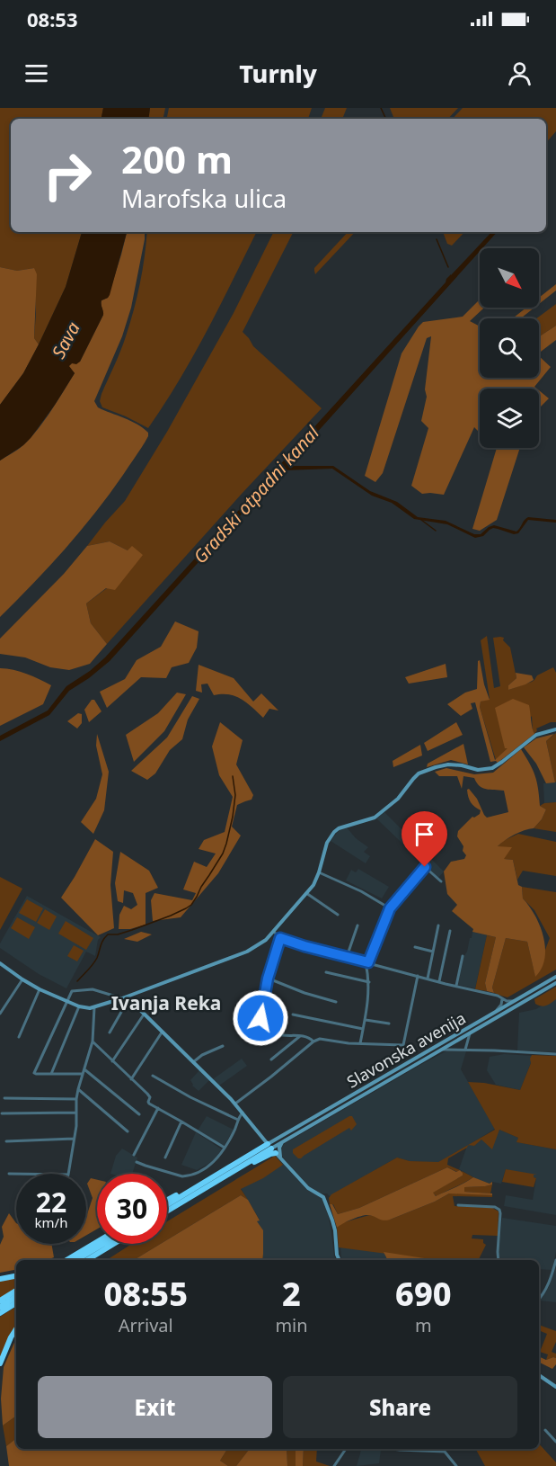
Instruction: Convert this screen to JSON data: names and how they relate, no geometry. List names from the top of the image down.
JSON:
{
  "streets": {
    "main road": ["Slavonska avenija"]
  },
  "districts": ["Ivanja Reka"],
  "water": ["Sava", "Gradski otpadni kanal"],
  "north": "bottom right",
  "page": {
    "status": "08:53",
    "header": "Turnly",
    "turn": ["200 m", "Marofska ulica"],
    "speed": "22 km/h",
    "limit": "30",
    "eta": [
      "08:55",
      "Arrival",
      "2",
      "min",
      "690",
      "m"
    ],
    "buttons": ["Exit", "Share"]
  }
}
